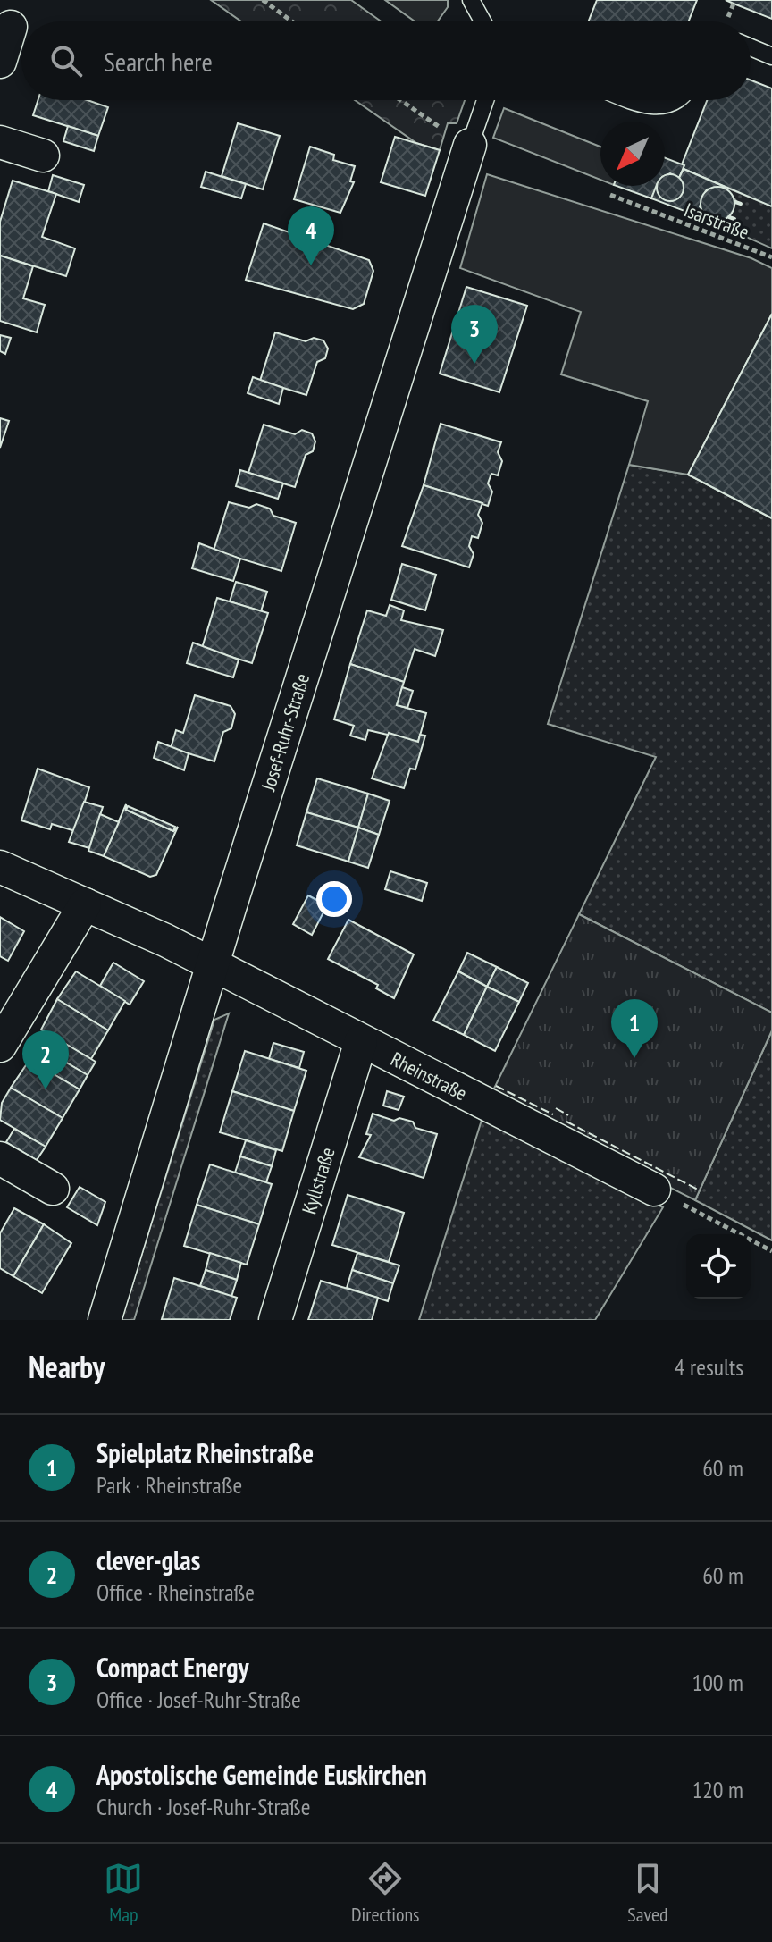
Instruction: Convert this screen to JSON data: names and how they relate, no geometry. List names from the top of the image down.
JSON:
{
  "streets": {
    "street": ["Josef-Ruhr-Straße", "Rheinstraße", "Kyllstraße"],
    "path": ["Isarstraße"]
  },
  "crossings": [
    ["Josef-Ruhr-Straße", "Rheinstraße"],
    ["Rheinstraße", "Kyllstraße"]
  ],
  "north": "bottom left",
  "page": {
    "search": "Search here",
    "pins": [
      "4",
      "3",
      "1",
      "2"
    ],
    "heading": ["Nearby", "4 results"],
    "list": [
      {
        "mark": "1",
        "name": "Spielplatz Rheinstraße",
        "note": "Park · Rheinstraße",
        "value": "60 m"
      },
      {
        "mark": "2",
        "name": "clever-glas",
        "note": "Office · Rheinstraße",
        "value": "60 m"
      },
      {
        "mark": "3",
        "name": "Compact Energy",
        "note": "Office · Josef-Ruhr-Straße",
        "value": "100 m"
      },
      {
        "mark": "4",
        "name": "Apostolische Gemeinde Euskirchen",
        "note": "Church · Josef-Ruhr-Straße",
        "value": "120 m"
      }
    ],
    "nav": ["Map", "Directions", "Saved"]
  }
}
